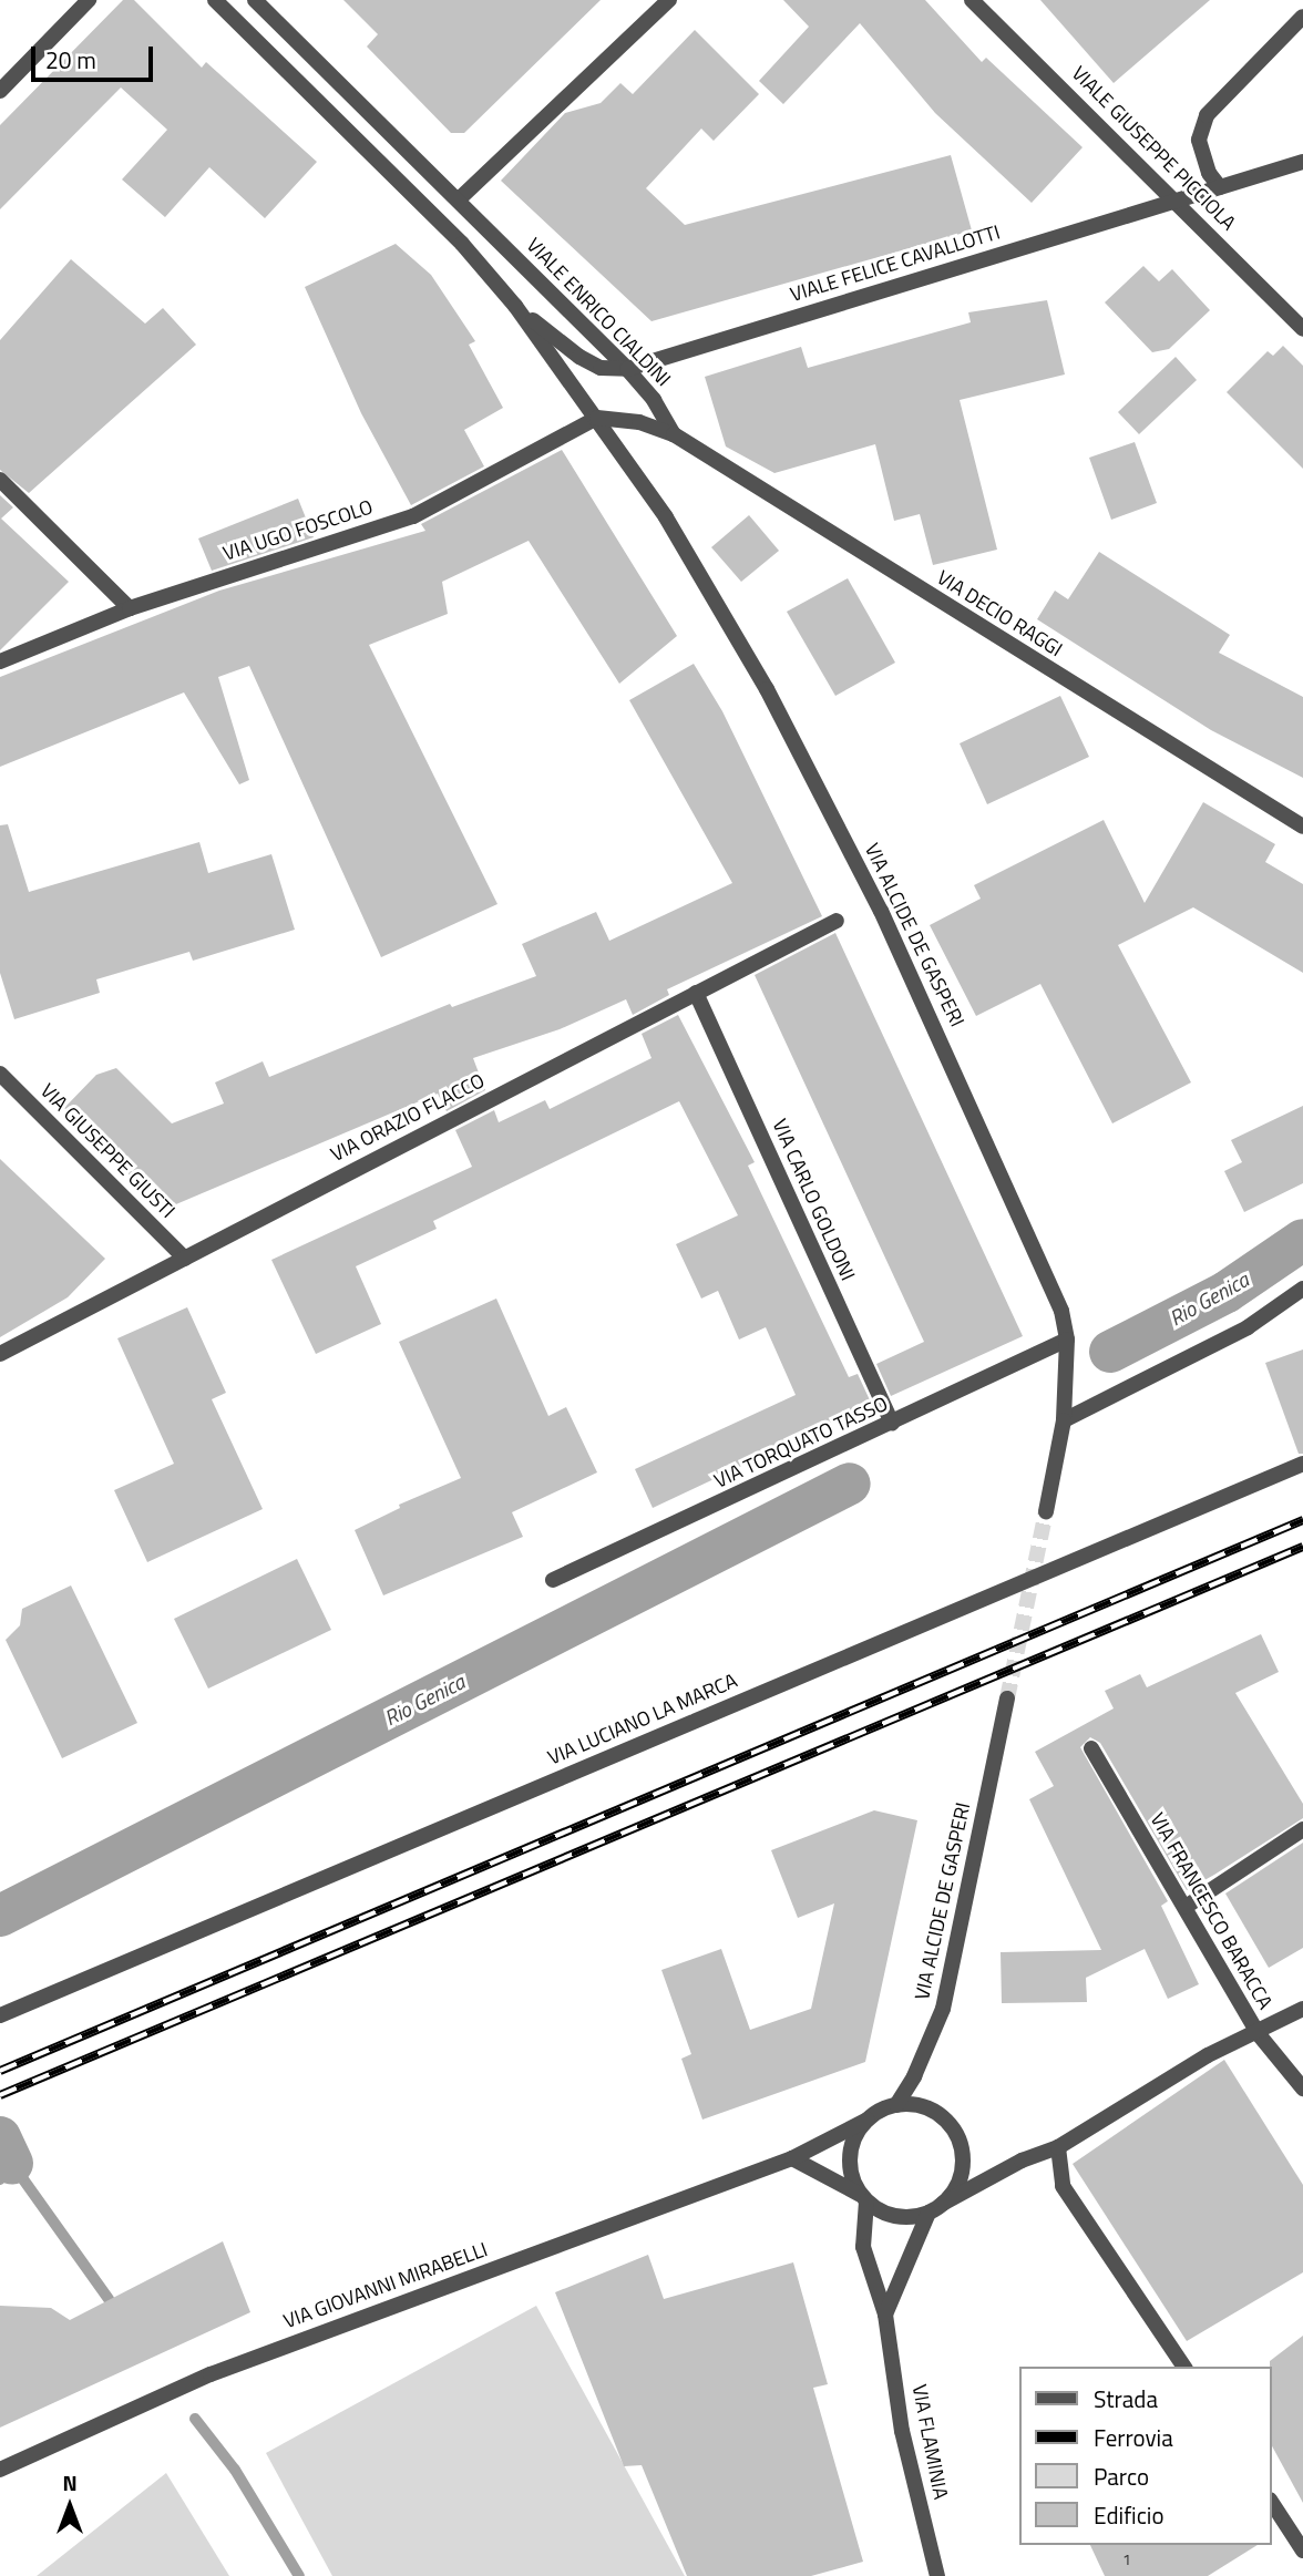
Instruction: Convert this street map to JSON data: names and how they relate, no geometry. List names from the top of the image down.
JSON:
{
  "streets": {
    "street": [
      "VIALE GIUSEPPE PICCIOLA",
      "VIALE FELICE CAVALLOTTI",
      "VIALE ENRICO CIALDINI",
      "VIA UGO FOSCOLO",
      "VIA DECIO RAGGI",
      "VIA ALCIDE DE GASPERI",
      "VIA ORAZIO FLACCO",
      "VIA GIUSEPPE GIUSTI",
      "VIA CARLO GOLDONI",
      "VIA TORQUATO TASSO",
      "VIA LUCIANO LA MARCA",
      "VIA FRANCESCO BARACCA",
      "VIA GIOVANNI MIRABELLI",
      "VIA FLAMINIA"
    ]
  },
  "crossings": [
    ["VIALE GIUSEPPE PICCIOLA", "VIALE FELICE CAVALLOTTI"],
    ["VIALE FELICE CAVALLOTTI", "VIALE ENRICO CIALDINI"],
    ["VIALE ENRICO CIALDINI", "VIA DECIO RAGGI"],
    ["VIA UGO FOSCOLO", "VIA ALCIDE DE GASPERI"],
    ["VIA ALCIDE DE GASPERI", "VIA TORQUATO TASSO"],
    ["VIA ALCIDE DE GASPERI", "VIA GIOVANNI MIRABELLI"],
    ["VIA ALCIDE DE GASPERI", "VIA FLAMINIA"],
    ["VIA ORAZIO FLACCO", "VIA GIUSEPPE GIUSTI"],
    ["VIA ORAZIO FLACCO", "VIA CARLO GOLDONI"],
    ["VIA CARLO GOLDONI", "VIA TORQUATO TASSO"],
    ["VIA GIOVANNI MIRABELLI", "VIA FLAMINIA"]
  ],
  "water": ["Rio Genica"],
  "house_numbers": ["1"],
  "legend": [
    "Strada",
    "Ferrovia",
    "Parco",
    "Edificio"
  ],
  "scale_bar": "20 m",
  "north": "top"
}
